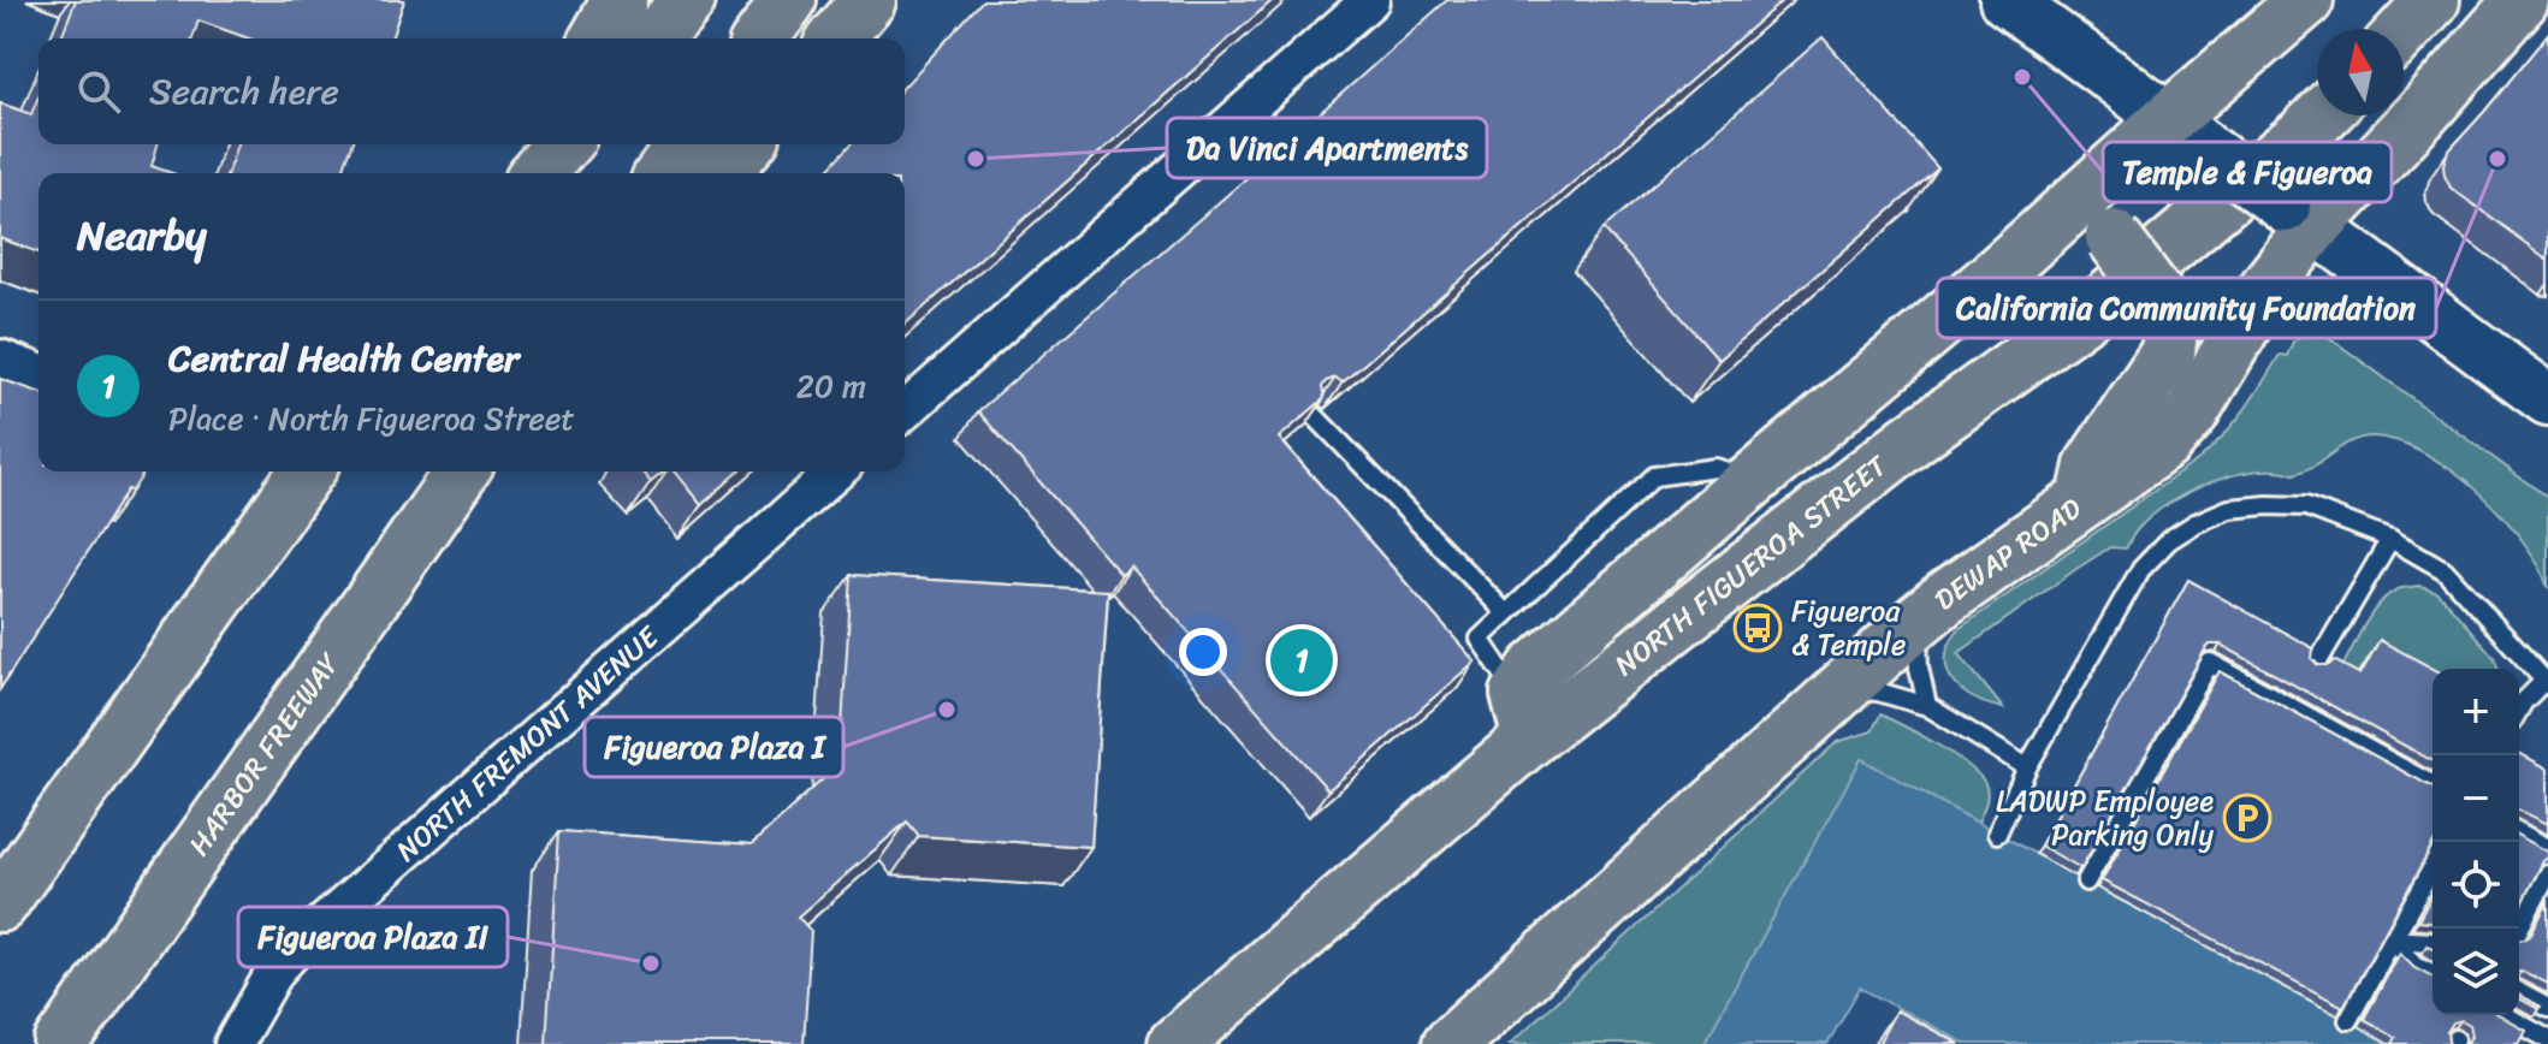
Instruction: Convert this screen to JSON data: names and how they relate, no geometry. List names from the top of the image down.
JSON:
{
  "streets": {
    "main road": ["DEWAP ROAD", "NORTH FIGUEROA STREET", "HARBOR FREEWAY"],
    "street": ["NORTH FREMONT AVENUE"]
  },
  "places": {
    "other": [
      "Temple & Figueroa",
      "Da Vinci Apartments",
      "California Community Foundation",
      "Figueroa Plaza I",
      "Figueroa Plaza II"
    ],
    "bus stop": ["Figueroa & Temple"],
    "parking": ["LADWP Employee Parking Only"]
  },
  "north": "top",
  "page": {
    "search": "Search here",
    "heading": "Nearby",
    "list": [
      {
        "mark": "1",
        "name": "Central Health Center",
        "note": "Place · North Figueroa Street",
        "value": "20 m"
      }
    ],
    "pins": "1",
    "map_buttons": ["+", "−"]
  }
}
